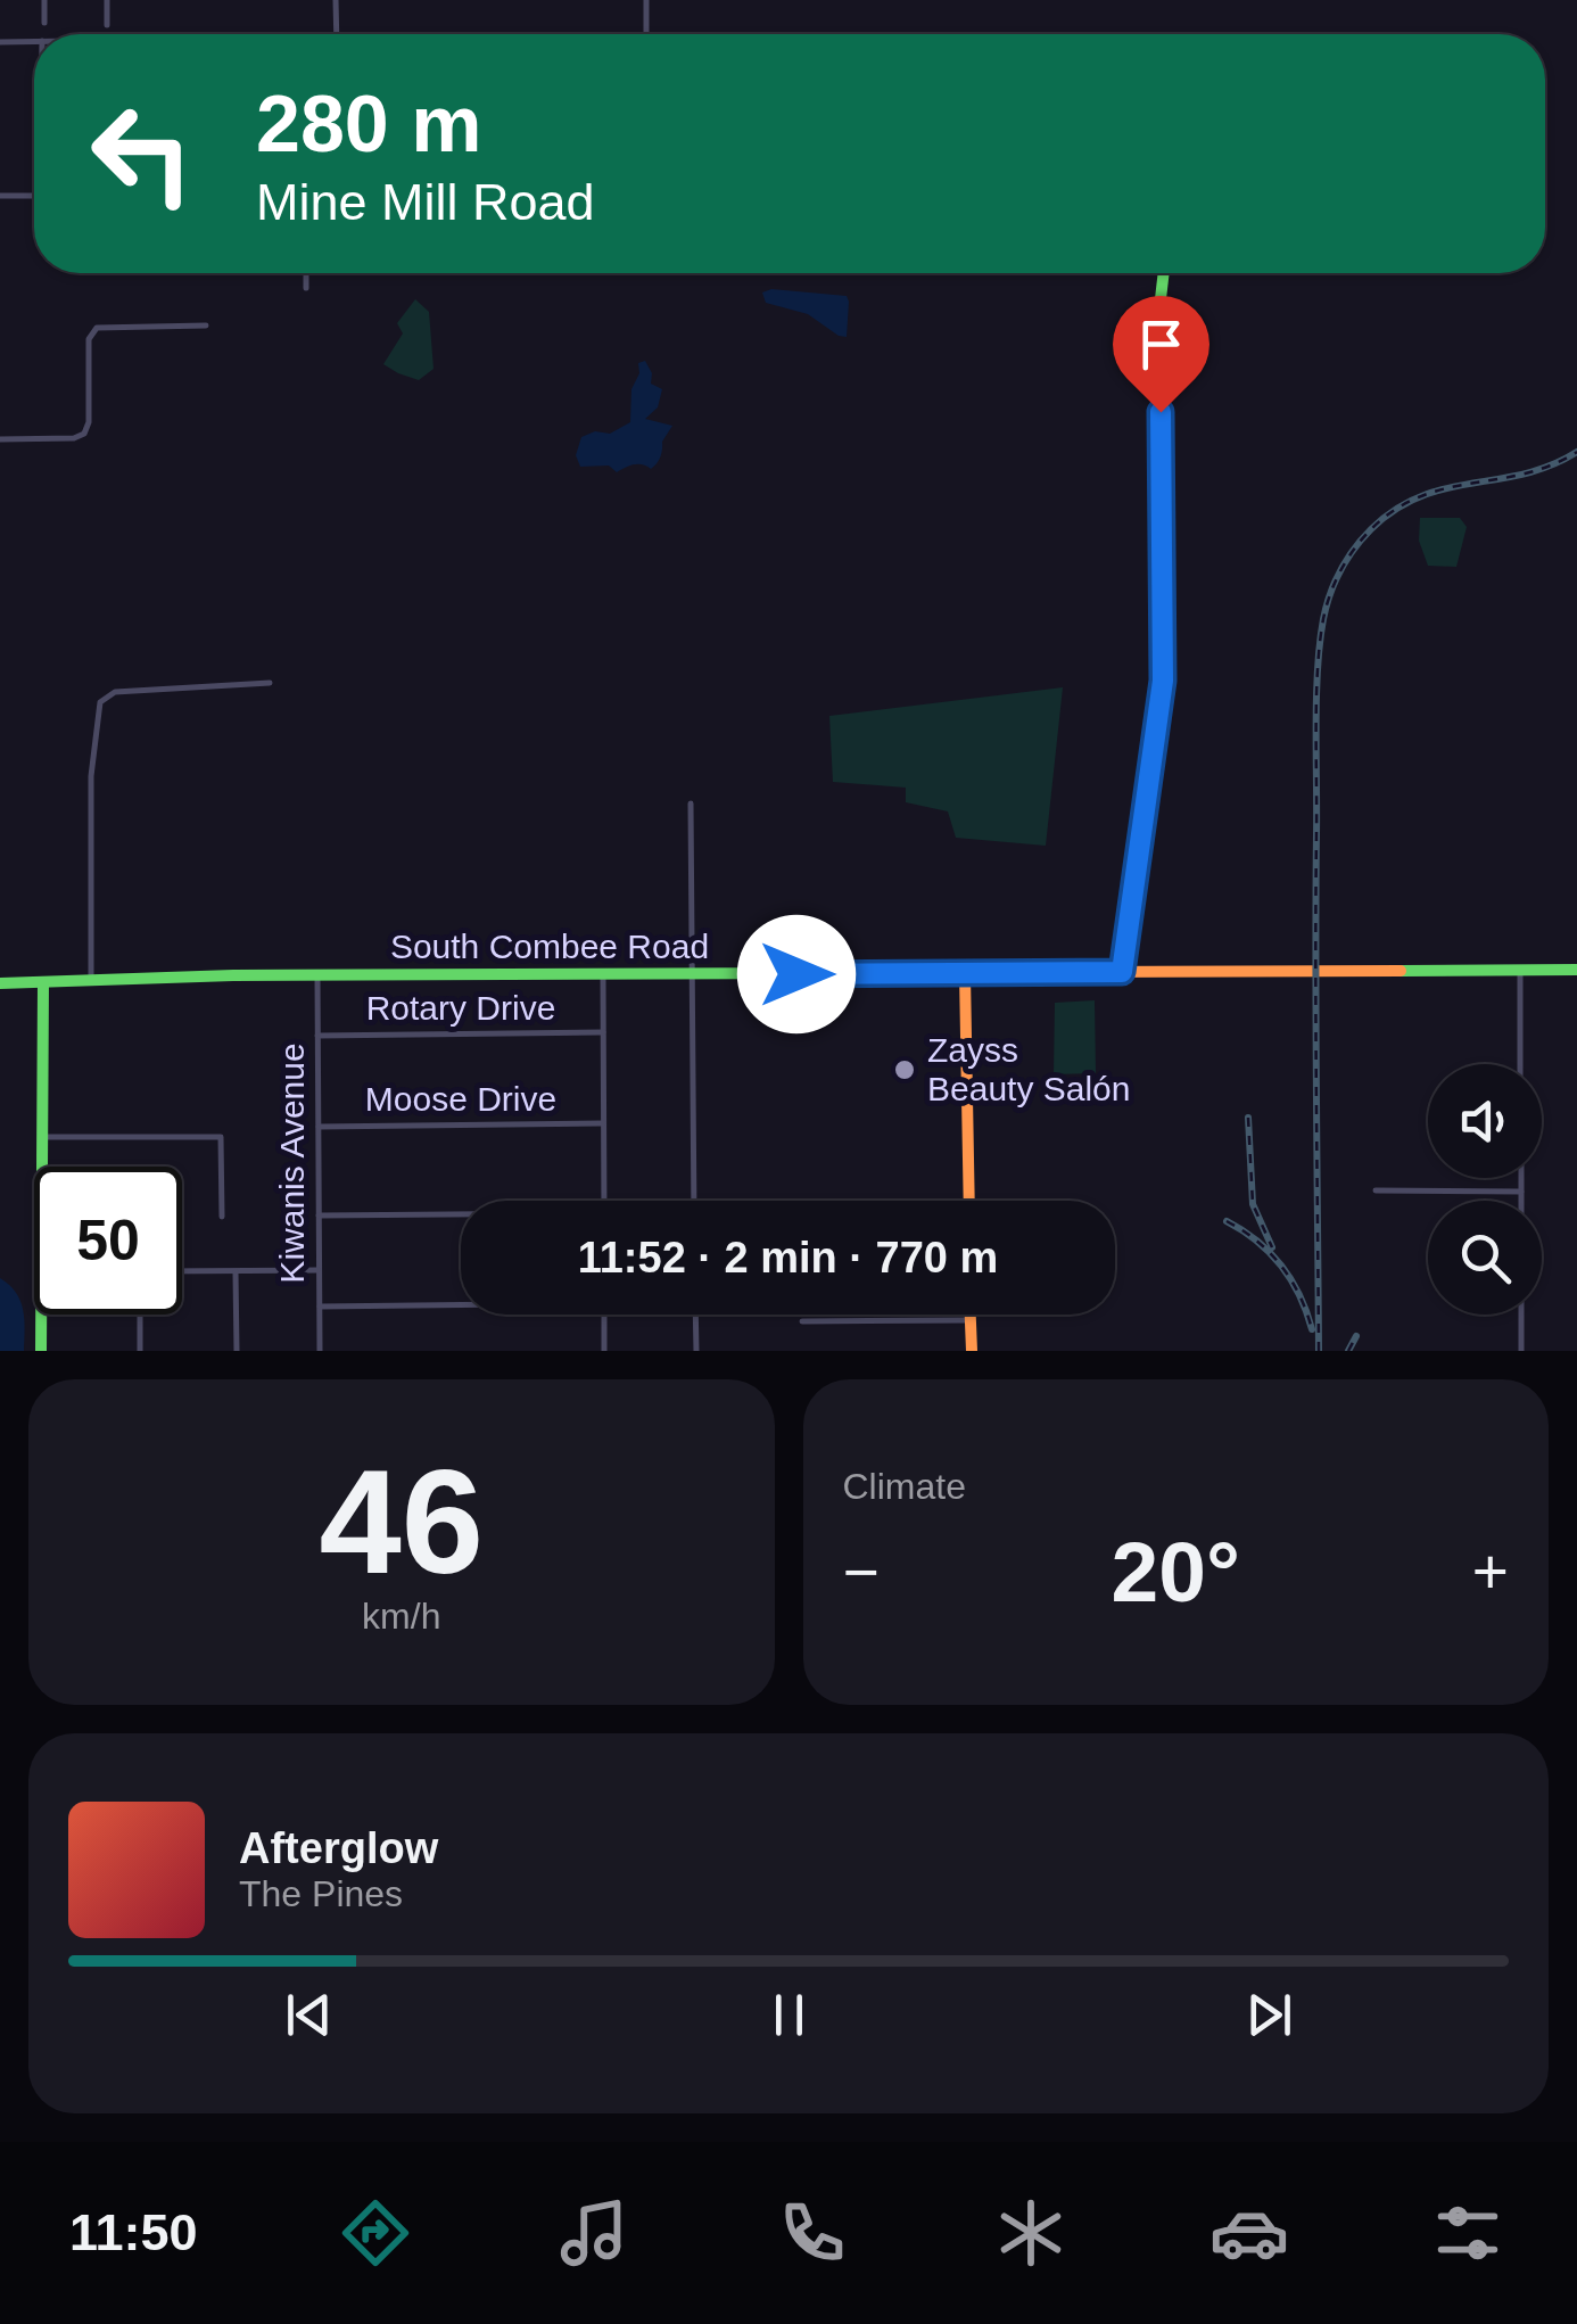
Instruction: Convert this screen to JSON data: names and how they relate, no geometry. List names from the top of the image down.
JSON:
{
  "streets": {
    "main road": ["South Combee Road"],
    "street": ["Rotary Drive", "Moose Drive", "Kiwanis Avenue"]
  },
  "crossings": [
    ["South Combee Road", "Kiwanis Avenue"],
    ["Rotary Drive", "Kiwanis Avenue"],
    ["Moose Drive", "Kiwanis Avenue"]
  ],
  "places": ["Zayss Beauty Salón"],
  "page": {
    "turn": ["280 m", "Mine Mill Road"],
    "limit": "50",
    "trip": "11:52 · 2 min · 770 m",
    "tile": [
      ["46", "km/h"],
      "Climate"
    ],
    "heat": ["−", "20°", "+"],
    "song": ["Afterglow", "The Pines"],
    "tabs": "11:50"
  }
}
